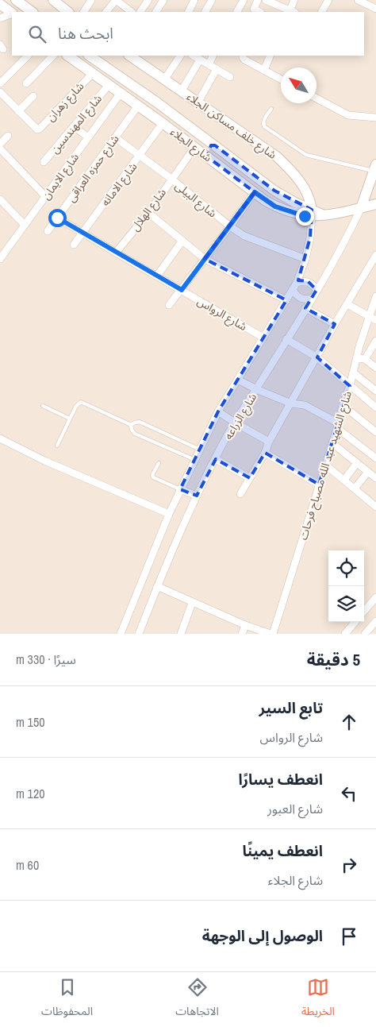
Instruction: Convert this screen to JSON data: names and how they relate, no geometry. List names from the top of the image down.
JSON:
{
  "streets": {
    "street": [
      "شارع زهران",
      "شارع المهندسين",
      "شارع خلف مساكن الجلاء",
      "شارع الجلاء",
      "شارع حمزه العراقى",
      "شارع الايمان",
      "شارع الامانه",
      "شارع البيلى",
      "شارع الهلال",
      "شارع الرواس",
      "شارع الزراعه",
      "شارع الشهيد عبد الله مصباح فرحات"
    ]
  },
  "crossings": [
    ["شارع زهران", "شارع الجلاء"],
    ["شارع المهندسين", "شارع الجلاء"],
    ["شارع خلف مساكن الجلاء", "شارع الجلاء"],
    ["شارع خلف مساكن الجلاء", "شارع الزراعه"],
    ["شارع الجلاء", "شارع حمزه العراقى"],
    ["شارع الجلاء", "شارع الايمان"],
    ["شارع الجلاء", "شارع الامانه"],
    ["شارع الجلاء", "شارع الهلال"],
    ["شارع الجلاء", "شارع الزراعه"],
    ["شارع حمزه العراقى", "شارع البيلى"],
    ["شارع حمزه العراقى", "شارع الرواس"],
    ["شارع الامانه", "شارع البيلى"],
    ["شارع الامانه", "شارع الرواس"],
    ["شارع البيلى", "شارع الهلال"],
    ["شارع البيلى", "شارع الزراعه"],
    ["شارع الهلال", "شارع الرواس"],
    ["شارع الرواس", "شارع الزراعه"]
  ],
  "north": "top left",
  "page": {
    "search": "ابحث هنا",
    "heading": ["5 دقيقة", "سيرًا · 330 m"],
    "list": [
      ["تابع السير", "شارع الرواس", "150 m"],
      ["انعطف يسارًا", "شارع العبور", "120 m"],
      ["انعطف يمينًا", "شارع الجلاء", "60 m"],
      "الوصول إلى الوجهة"
    ],
    "nav": ["الخريطة", "الاتجاهات", "المحفوظات"]
  }
}
